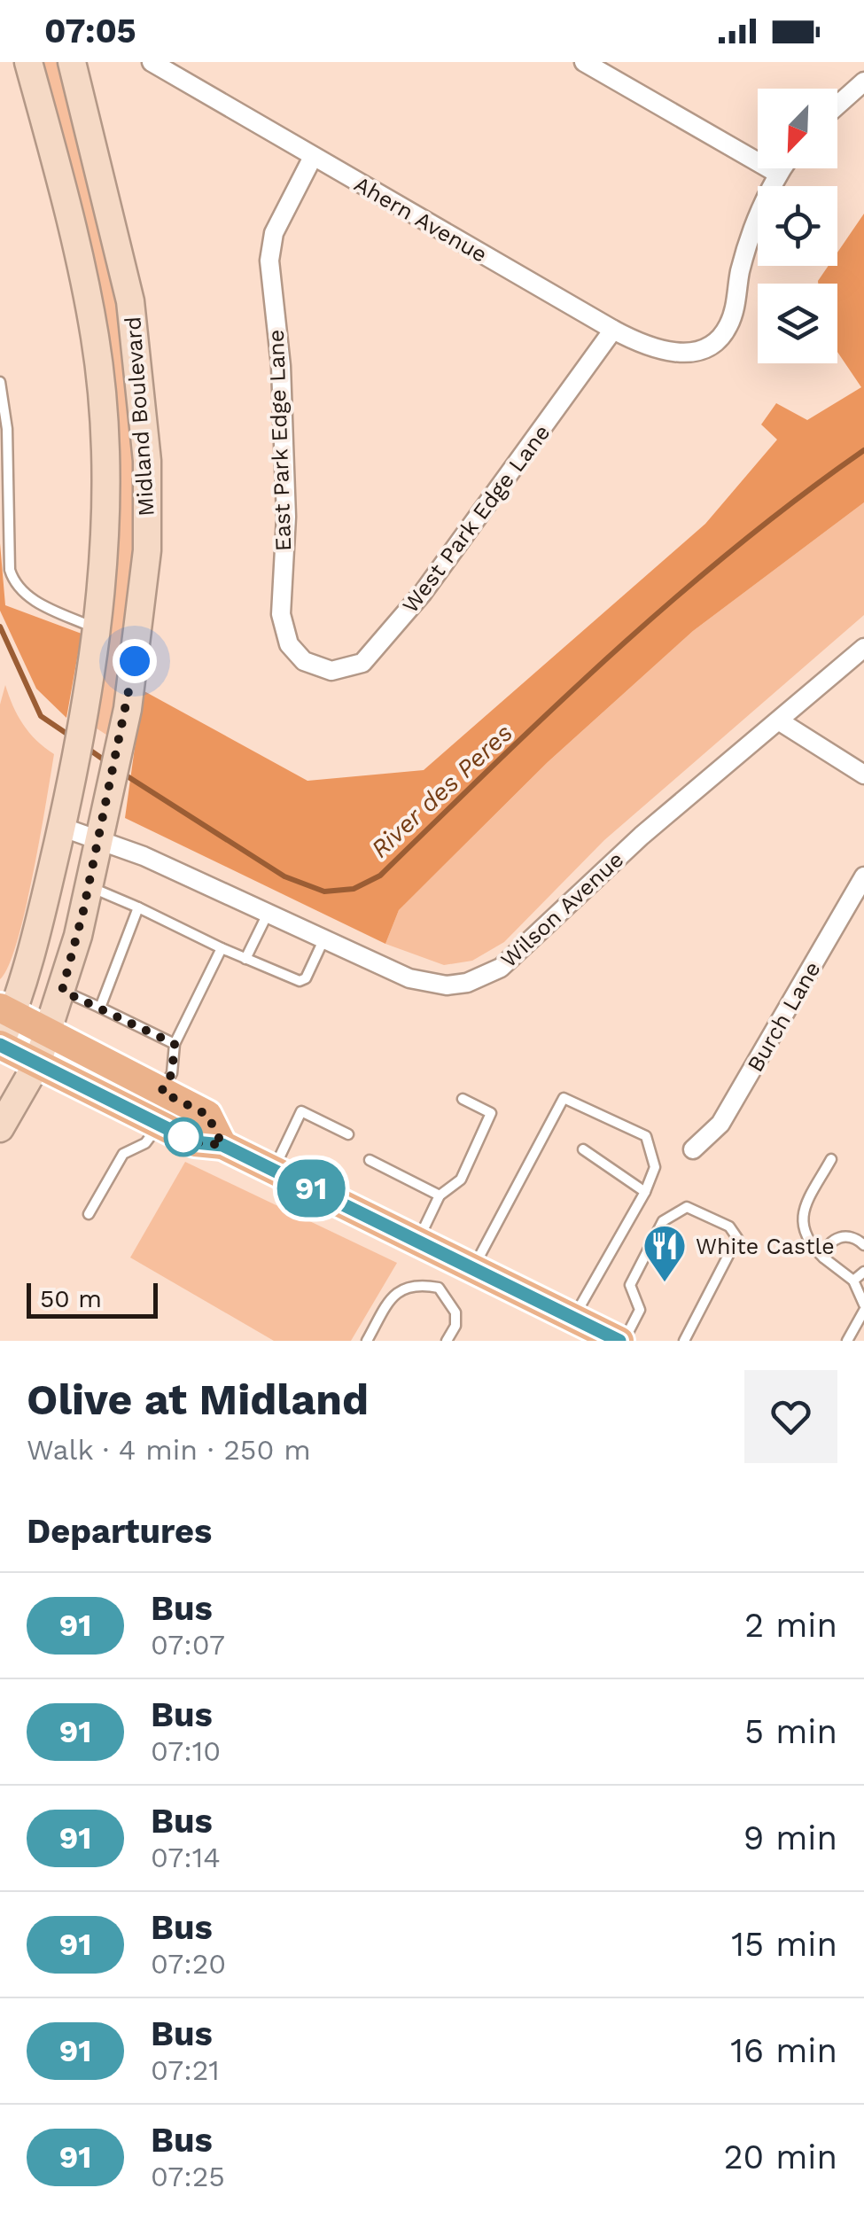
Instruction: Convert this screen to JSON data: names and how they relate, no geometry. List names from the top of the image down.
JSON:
{
  "streets": {
    "main road": ["Midland Boulevard"],
    "street": [
      "Ahern Avenue",
      "East Park Edge Lane",
      "West Park Edge Lane",
      "Wilson Avenue",
      "Burch Lane"
    ]
  },
  "crossings": [
    ["Ahern Avenue", "East Park Edge Lane"],
    ["Ahern Avenue", "West Park Edge Lane"],
    ["Midland Boulevard", "Wilson Avenue"],
    ["East Park Edge Lane", "West Park Edge Lane"]
  ],
  "water": ["River des Peres"],
  "places": {
    "restaurant": ["White Castle"]
  },
  "lines": ["bus line 91"],
  "scale_bar": "50 m",
  "north": "bottom left",
  "page": {
    "status": "07:05",
    "on_map": "91",
    "scale": "50 m",
    "heading": [
      ["Olive at Midland", "Walk · 4 min · 250 m"],
      "Departures"
    ],
    "list": [
      {
        "mark": "91",
        "name": "Bus",
        "note": "07:07",
        "value": "2 min"
      },
      {
        "mark": "91",
        "name": "Bus",
        "note": "07:10",
        "value": "5 min"
      },
      {
        "mark": "91",
        "name": "Bus",
        "note": "07:14",
        "value": "9 min"
      },
      {
        "mark": "91",
        "name": "Bus",
        "note": "07:20",
        "value": "15 min"
      },
      {
        "mark": "91",
        "name": "Bus",
        "note": "07:21",
        "value": "16 min"
      },
      {
        "mark": "91",
        "name": "Bus",
        "note": "07:25",
        "value": "20 min"
      }
    ]
  }
}
